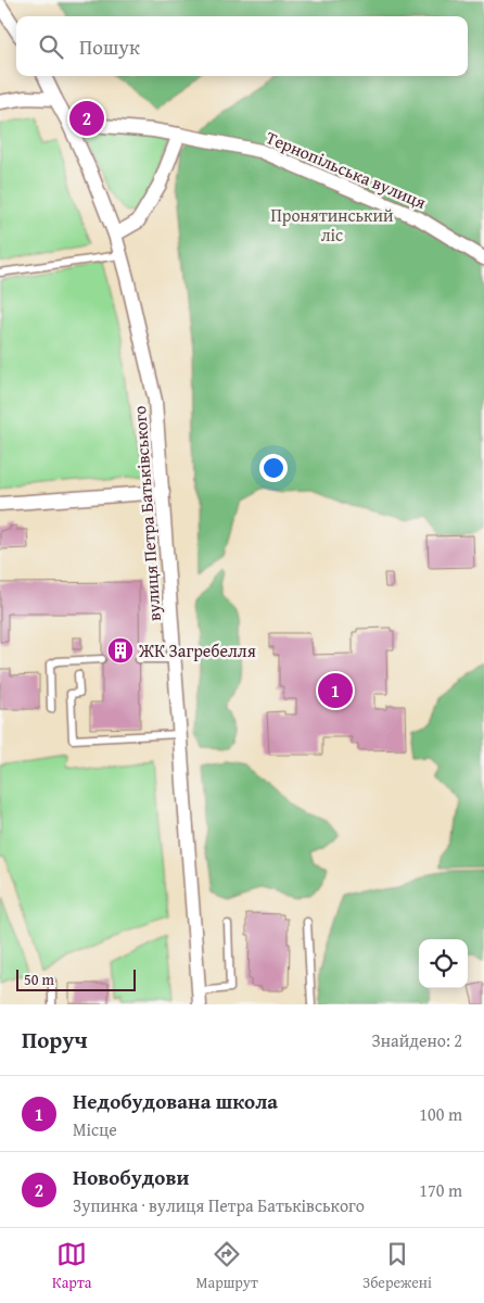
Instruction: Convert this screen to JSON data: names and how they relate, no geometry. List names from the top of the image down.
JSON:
{
  "streets": {
    "street": ["Тернопільська вулиця", "вулиця Петра Батьківського"]
  },
  "crossings": [
    ["Тернопільська вулиця", "вулиця Петра Батьківського"]
  ],
  "parks": ["Пронятинський ліс"],
  "places": {
    "building": ["ЖК Загребелля"]
  },
  "scale_bar": "50 m",
  "page": {
    "search": "Пошук",
    "pins": ["2", "1"],
    "scale": "50 m",
    "heading": ["Поруч", "Знайдено: 2"],
    "list": [
      {
        "mark": "1",
        "name": "Недобудована школа",
        "note": "Місце",
        "value": "100 m"
      },
      {
        "mark": "2",
        "name": "Новобудови",
        "note": "Зупинка · вулиця Петра Батьківського",
        "value": "170 m"
      }
    ],
    "nav": ["Карта", "Маршрут", "Збережені"]
  }
}
